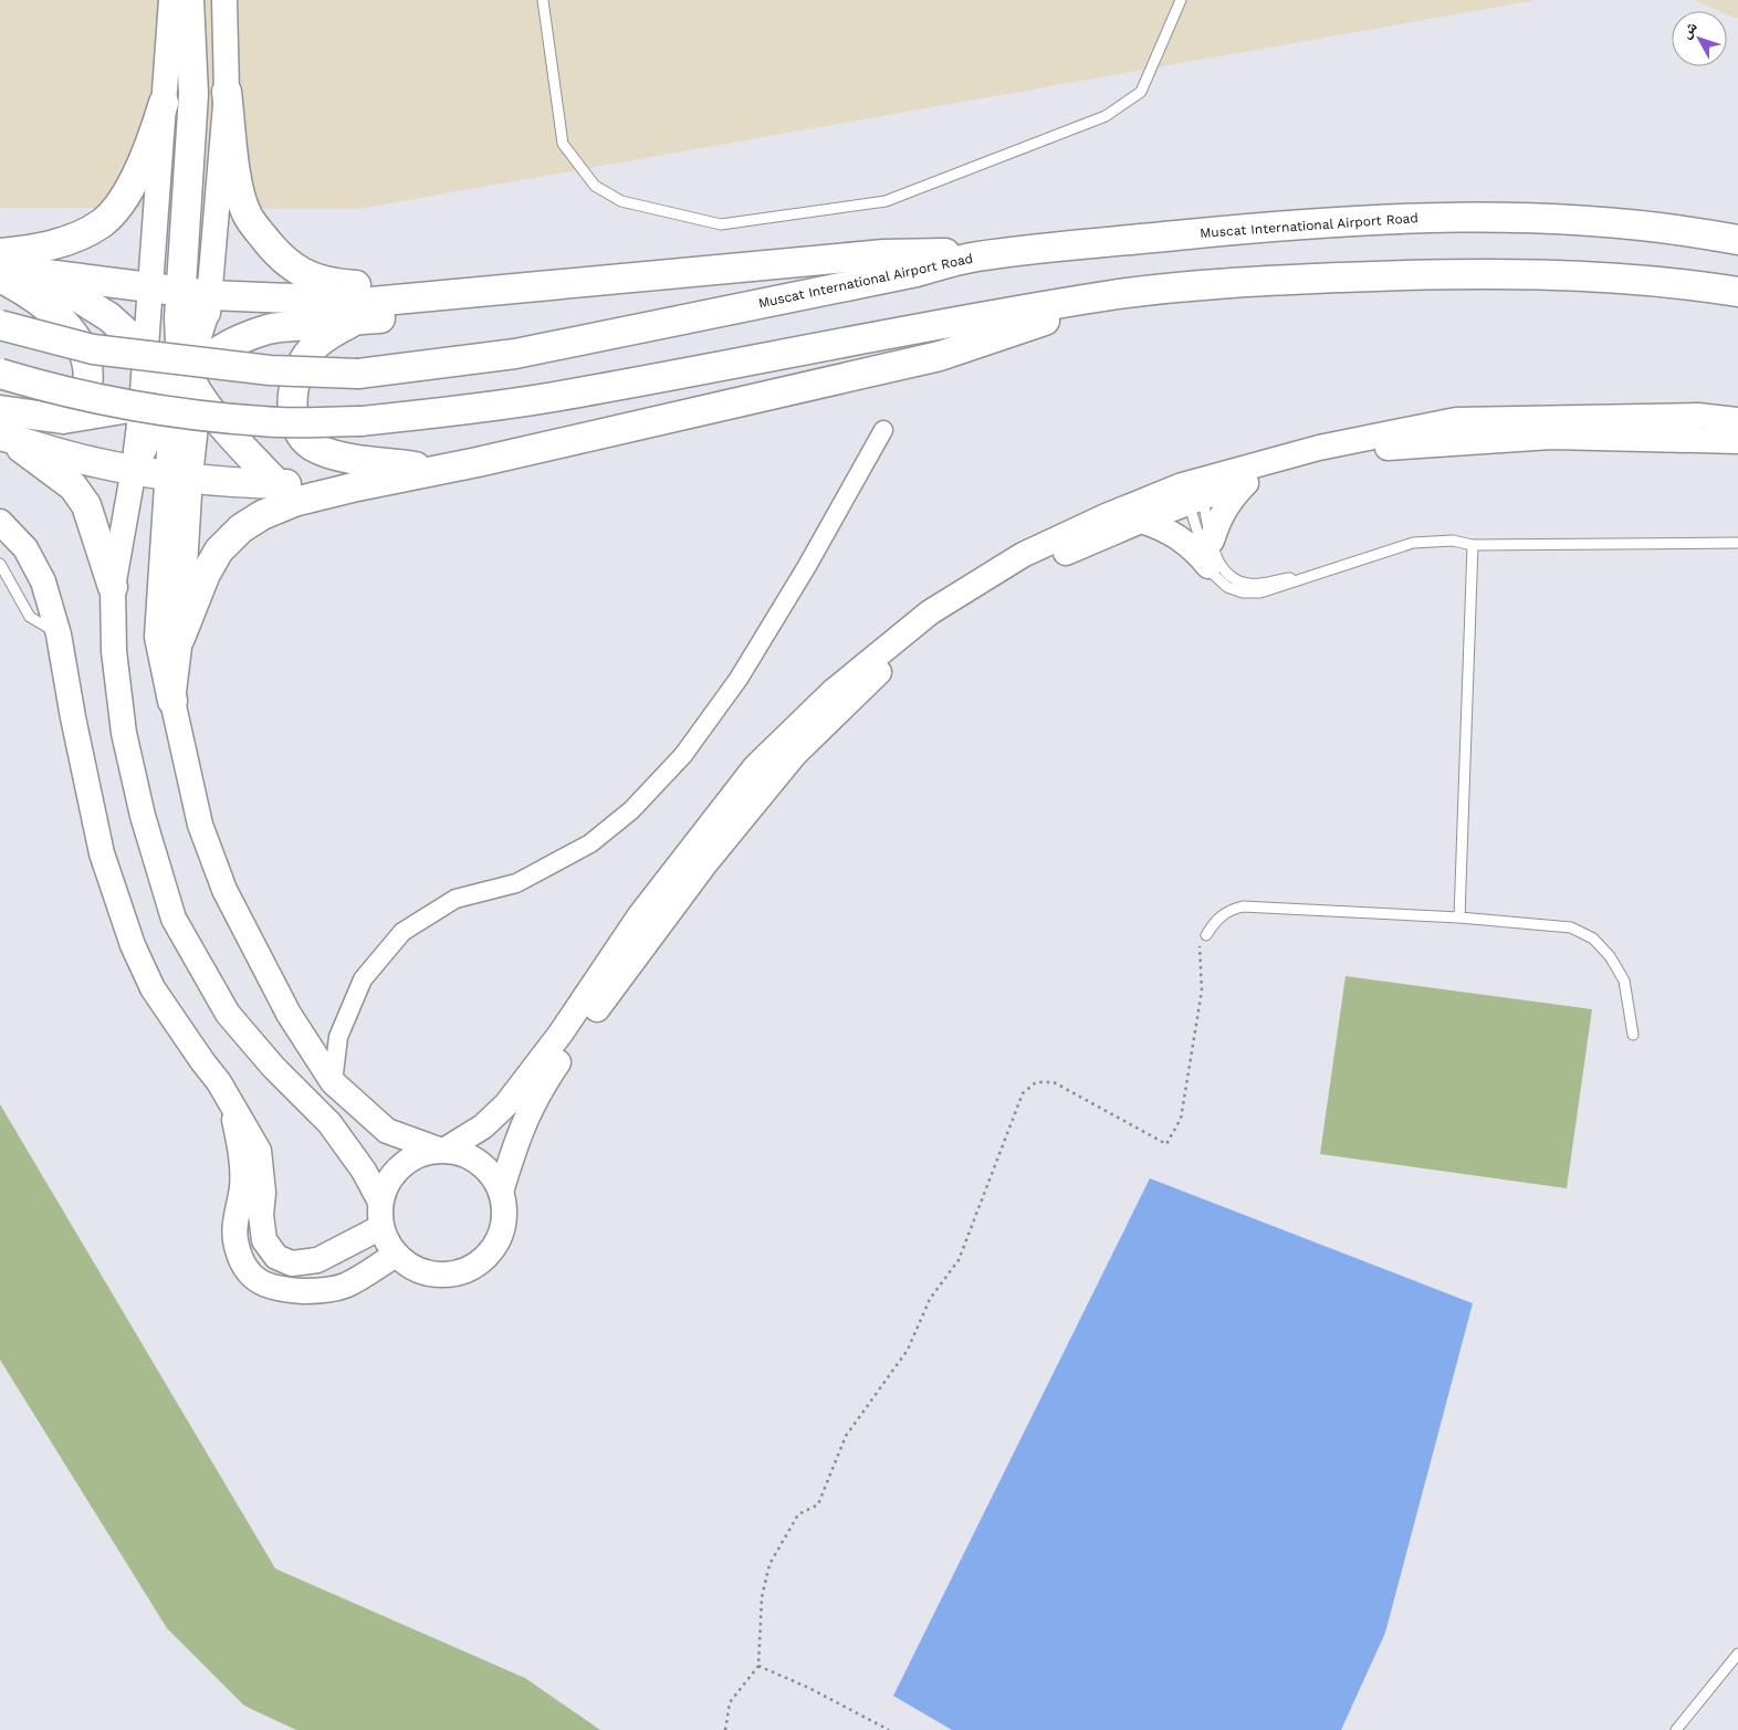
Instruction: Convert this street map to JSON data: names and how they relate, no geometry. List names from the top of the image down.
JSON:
{
  "streets": {
    "main road": ["Muscat International Airport Road"]
  },
  "north": "top left"
}
